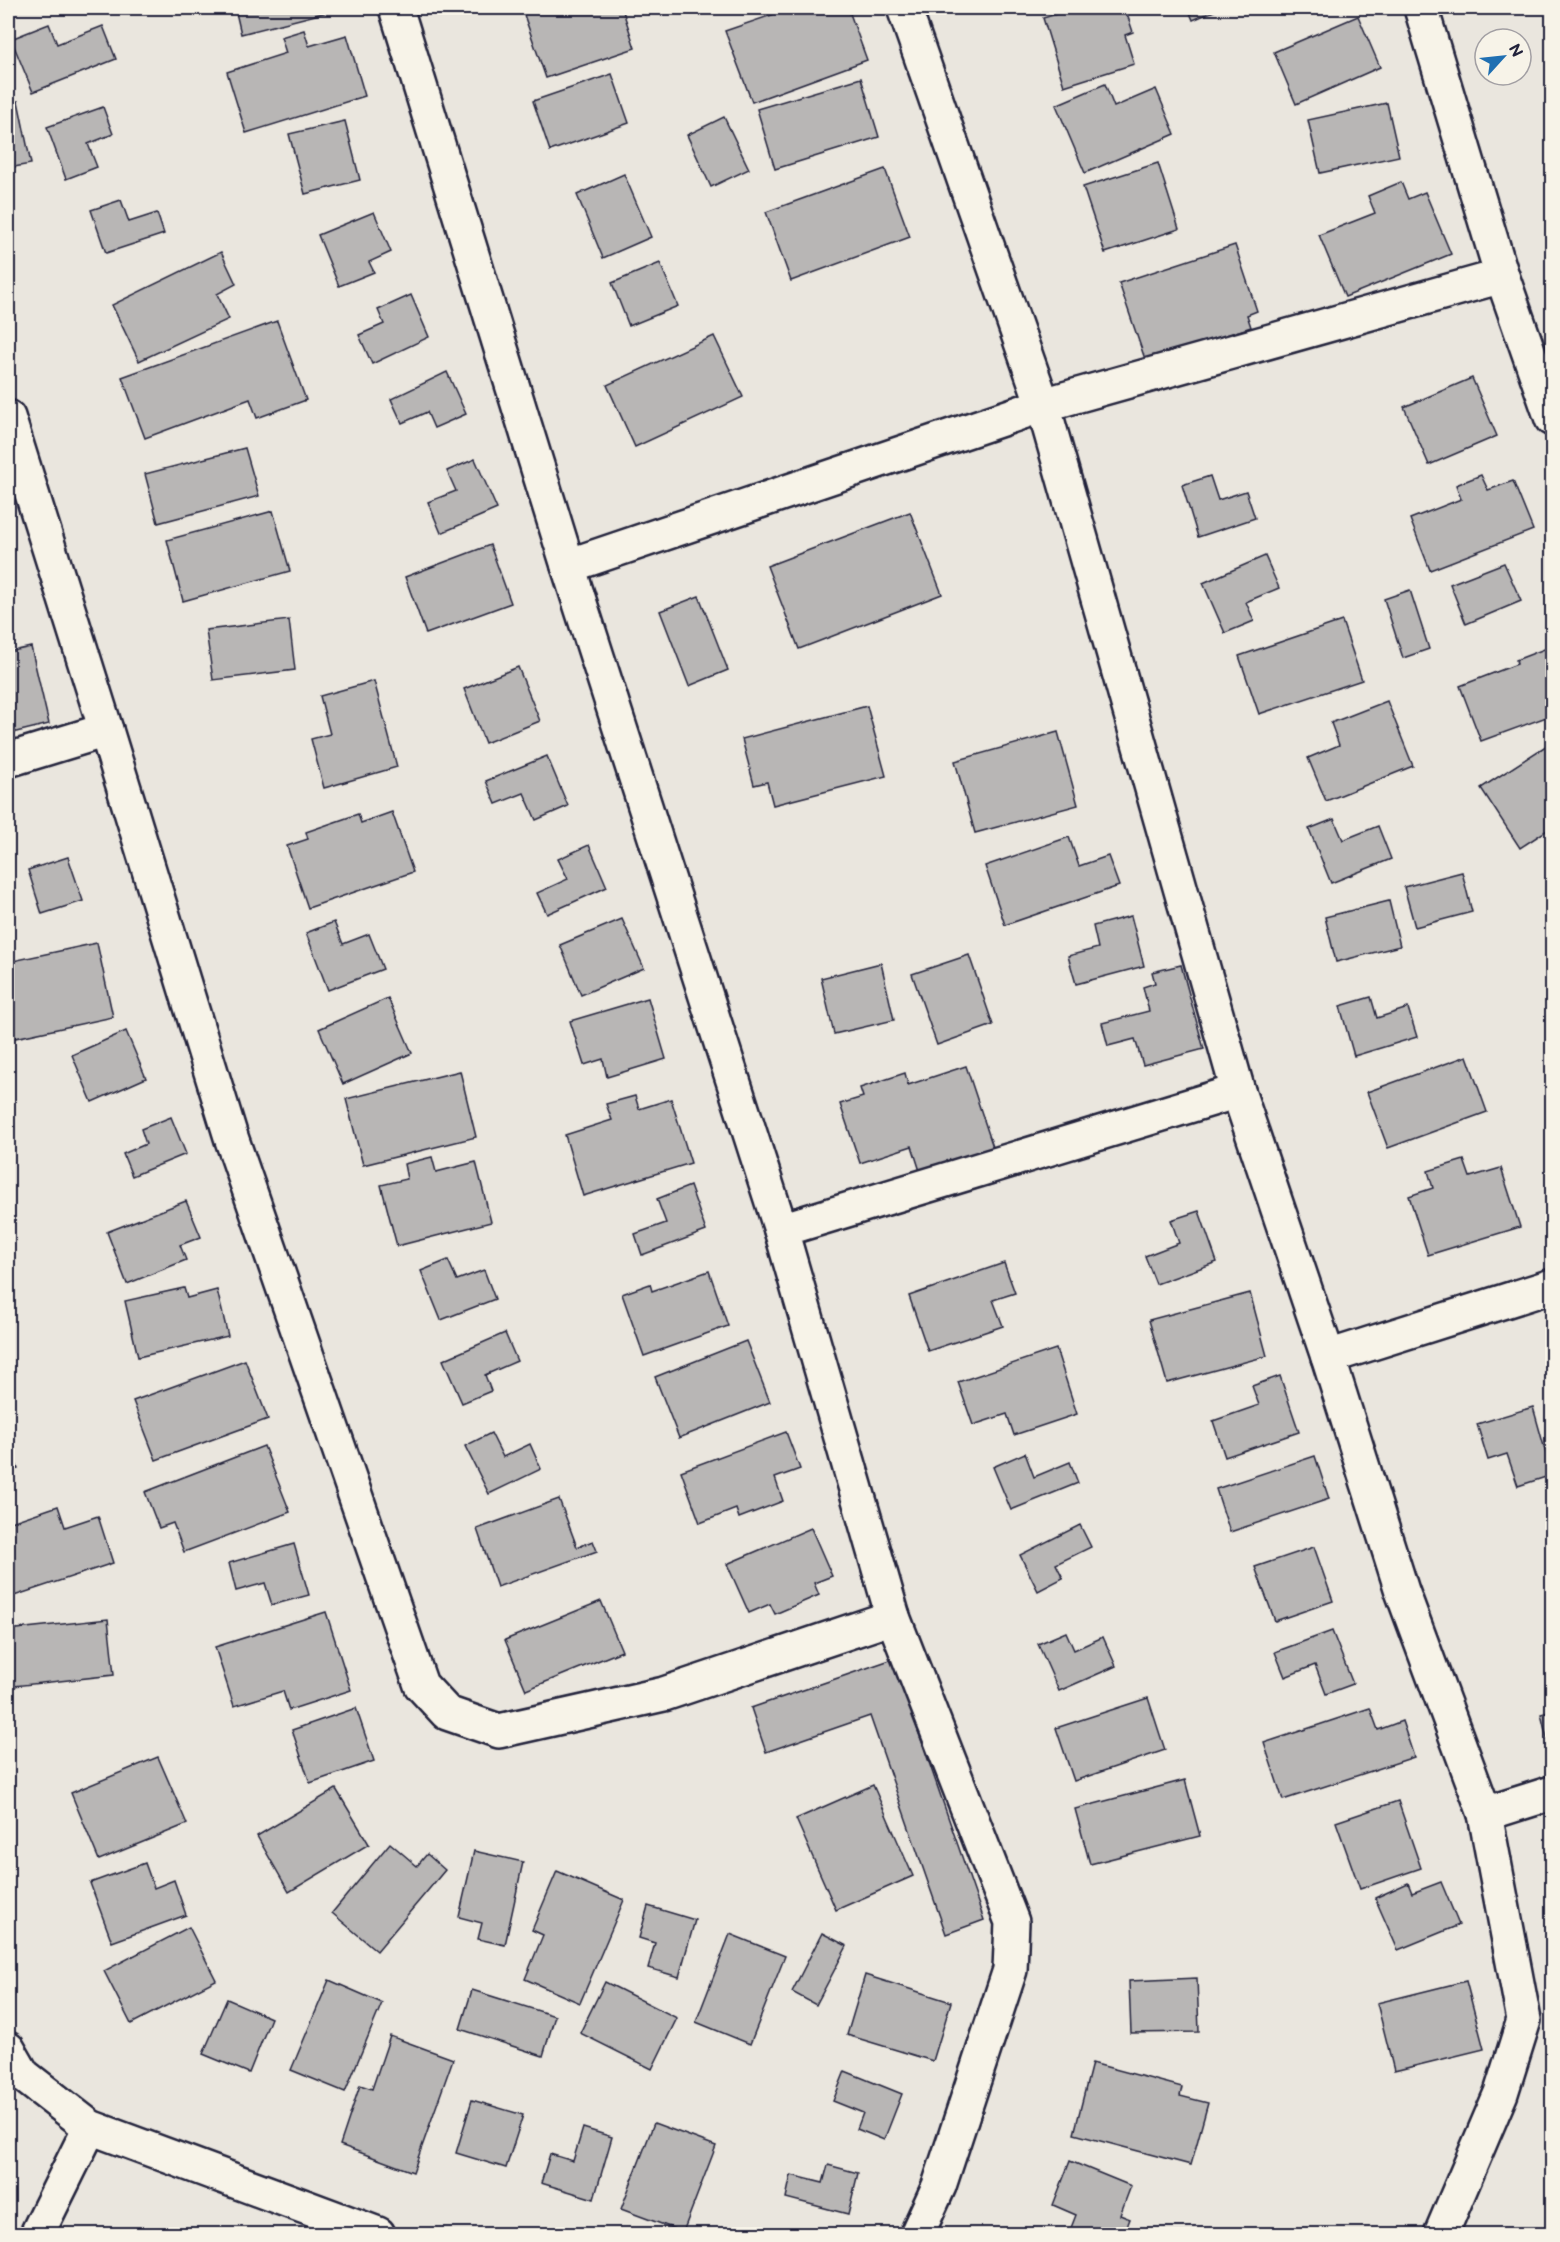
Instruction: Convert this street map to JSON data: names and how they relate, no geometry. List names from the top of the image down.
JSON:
{
  "north": "top right"
}
